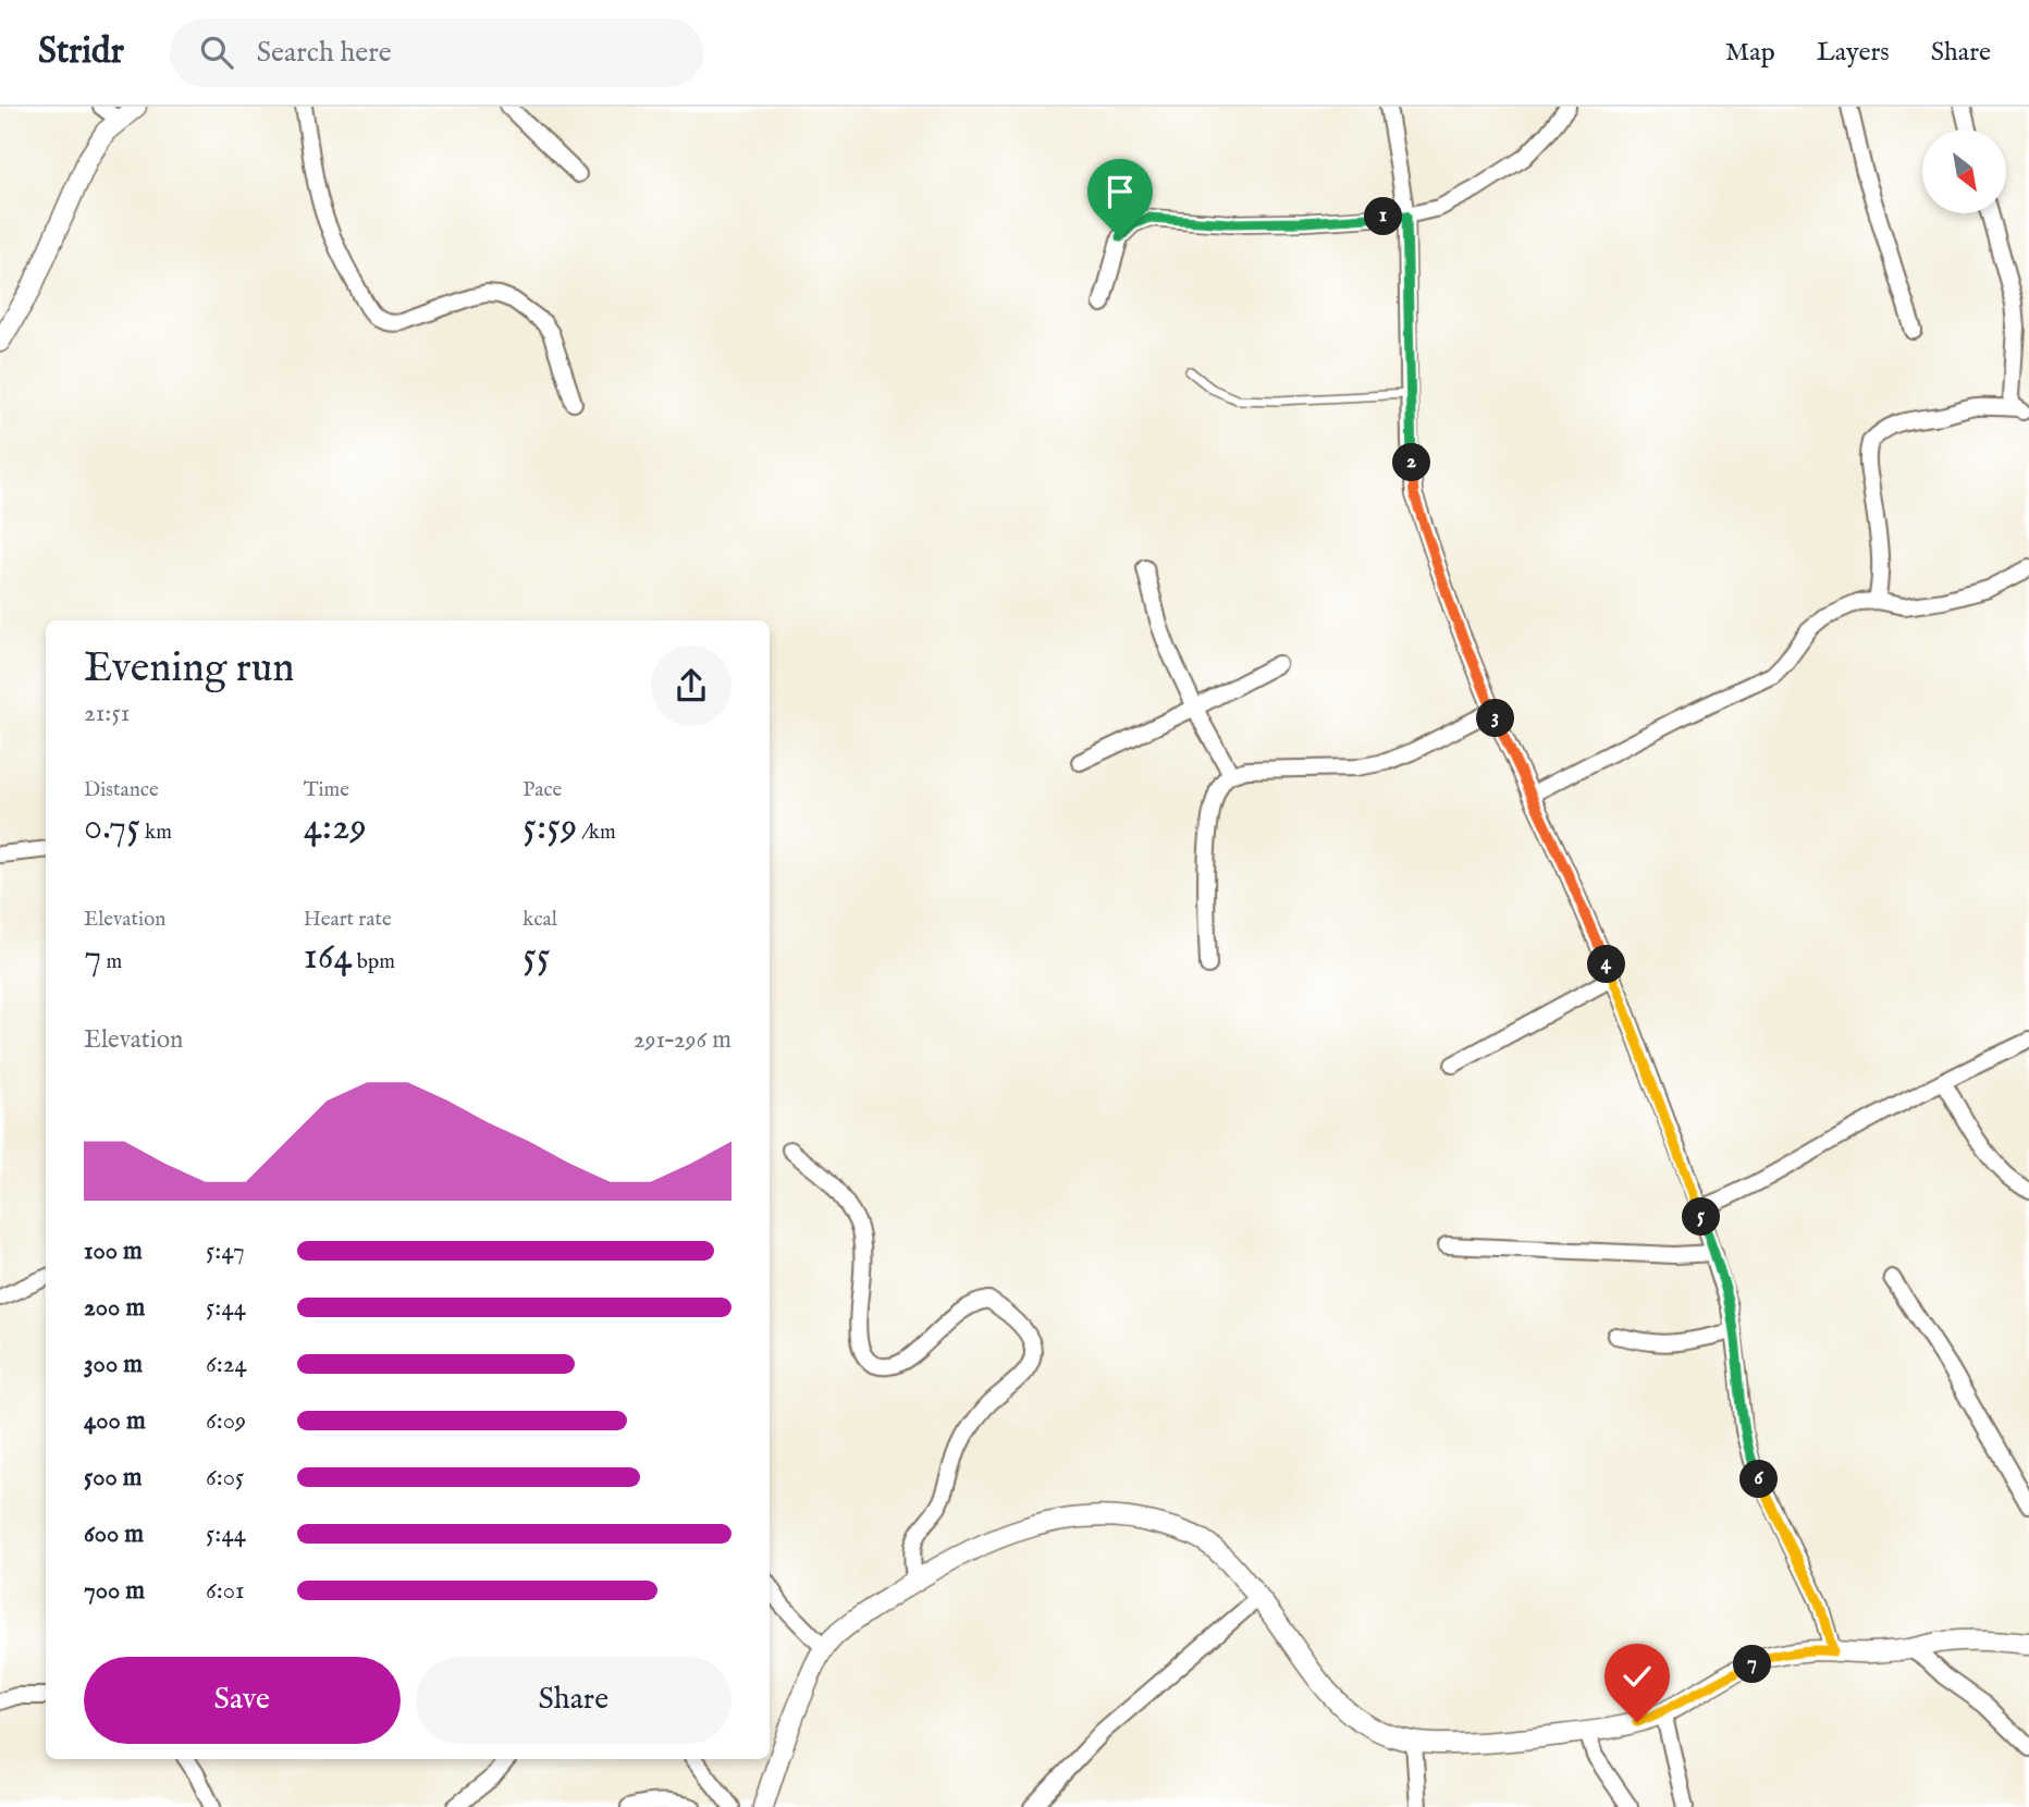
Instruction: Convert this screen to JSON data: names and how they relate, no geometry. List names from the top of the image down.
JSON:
{
  "north": "bottom right",
  "page": {
    "header": "Stridr",
    "search": "Search here",
    "nav": ["Map", "Layers", "Share"],
    "pins": [
      "1",
      "2",
      "3",
      "4",
      "5",
      "6",
      "7"
    ],
    "heading": ["Evening run", "21:51"],
    "stats": [
      ["Distance", "0.75 km"],
      ["Time", "4:29"],
      ["Pace", "5:59 /km"],
      ["Elevation", "7 m"],
      ["Heart rate", "164 bpm"],
      ["kcal", "55"]
    ],
    "chart": ["Elevation", "291–296 m"],
    "list": [
      {
        "name": "100 m",
        "note": "5:47"
      },
      {
        "name": "200 m",
        "note": "5:44"
      },
      {
        "name": "300 m",
        "note": "6:24"
      },
      {
        "name": "400 m",
        "note": "6:09"
      },
      {
        "name": "500 m",
        "note": "6:05"
      },
      {
        "name": "600 m",
        "note": "5:44"
      },
      {
        "name": "700 m",
        "note": "6:01"
      }
    ],
    "buttons": ["Save", "Share"]
  }
}
